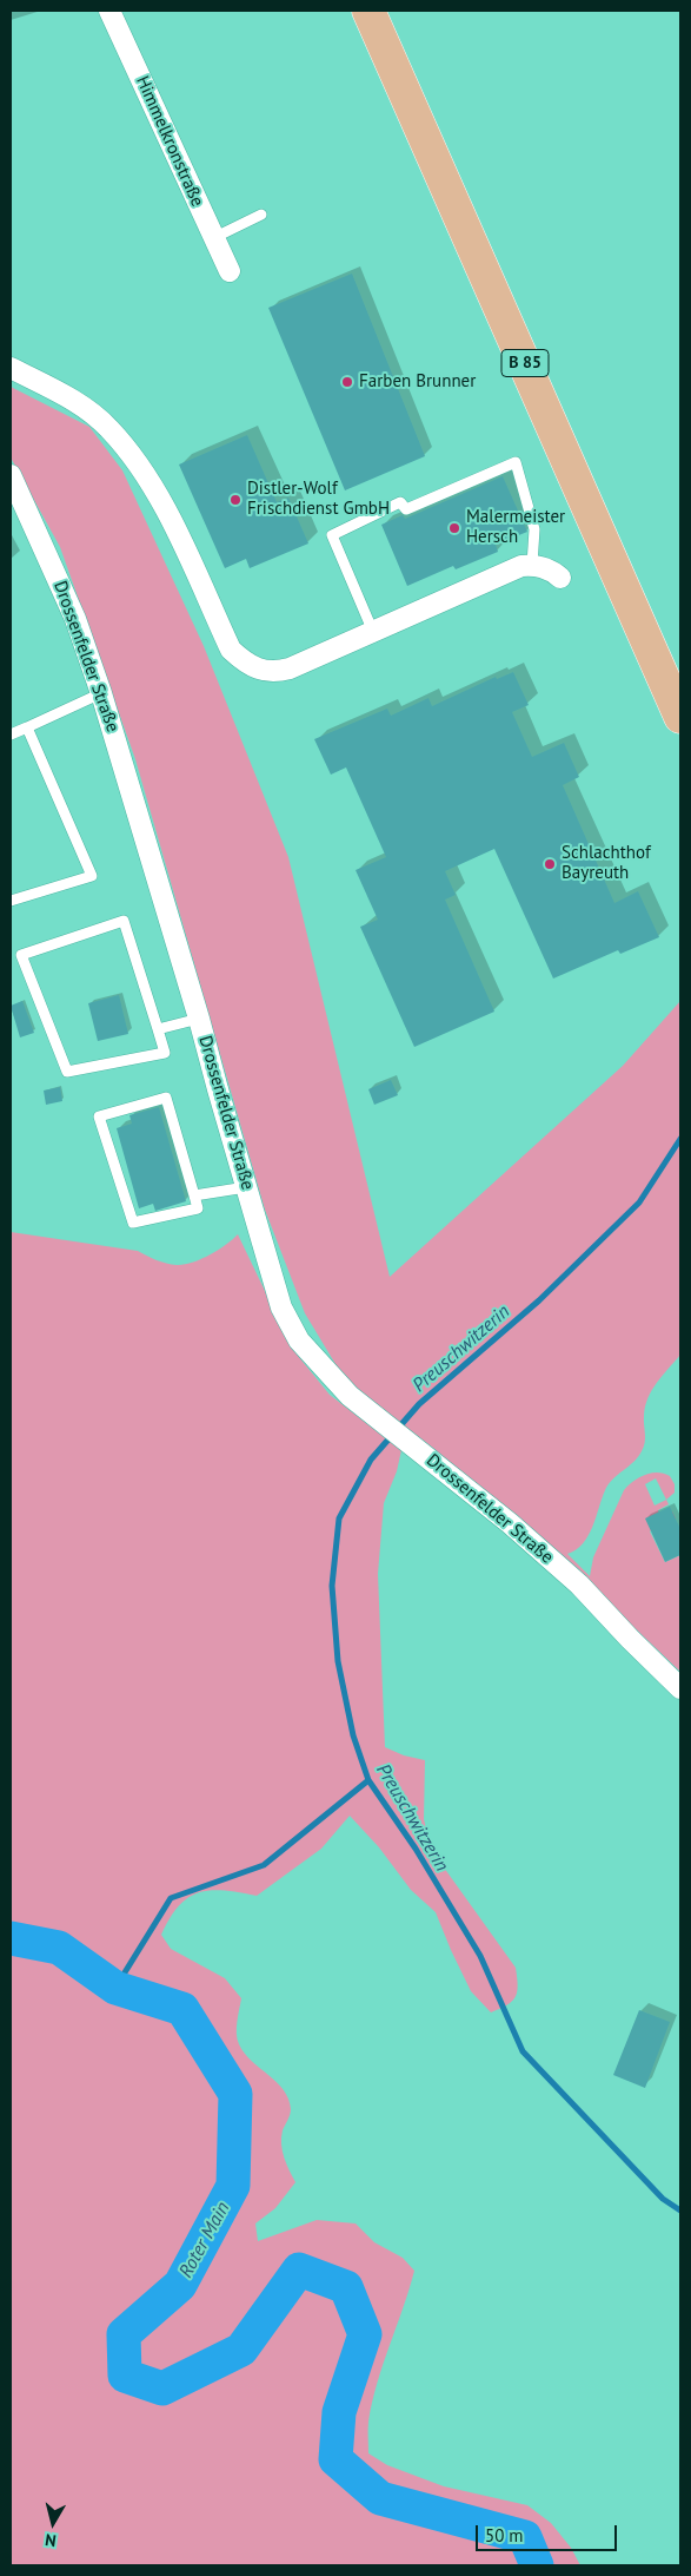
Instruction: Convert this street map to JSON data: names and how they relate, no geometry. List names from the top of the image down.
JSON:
{
  "streets": {
    "main road": ["B 85"],
    "street": ["Himmelkronstraße", "Drossenfelder Straße"]
  },
  "water": ["Preuschwitzerin", "Roter Main"],
  "places": [
    "Farben Brunner",
    "Distler-Wolf Frischdienst GmbH",
    "Malermeister Hersch",
    "Schlachthof Bayreuth"
  ],
  "scale_bar": "50 m",
  "north": "bottom"
}
